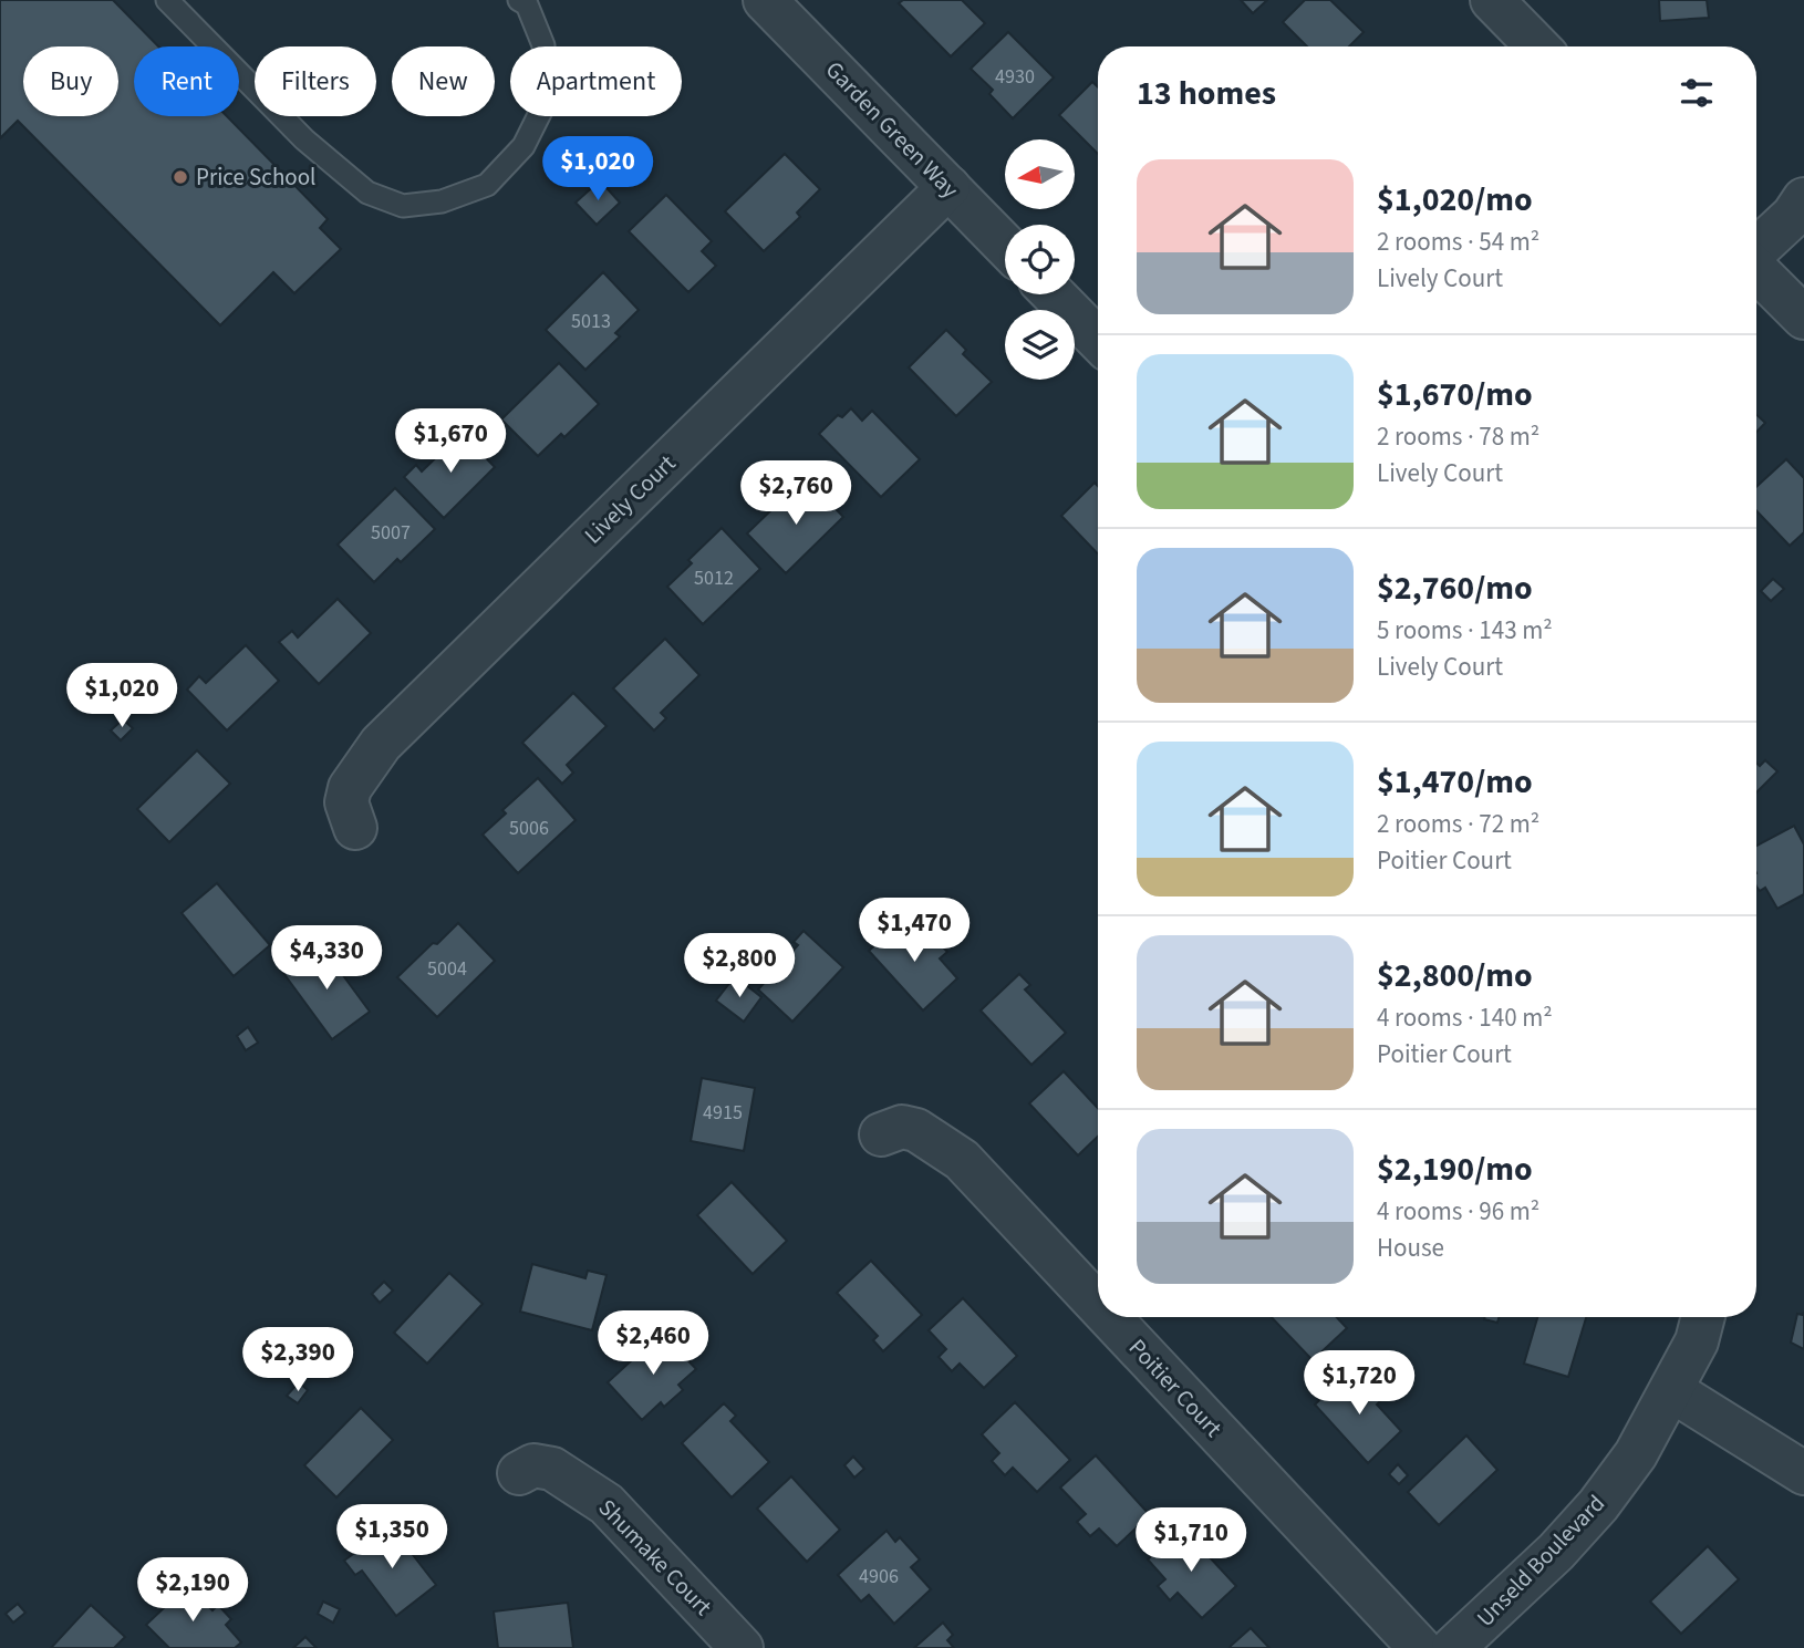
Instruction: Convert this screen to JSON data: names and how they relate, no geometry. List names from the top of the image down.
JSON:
{
  "streets": {
    "street": [
      "Garden Green Way",
      "Lively Court",
      "Poitier Court",
      "Shumake Court",
      "Unseld Boulevard"
    ]
  },
  "crossings": [
    ["Garden Green Way", "Lively Court"]
  ],
  "places": ["Price School"],
  "house_numbers": [
    "4930",
    "5013",
    "5007",
    "5012",
    "5006",
    "5004",
    "4915",
    "4906"
  ],
  "north": "left",
  "page": {
    "chip": [
      "Buy",
      "Rent",
      "Filters",
      "New",
      "Apartment"
    ],
    "heading": "13 homes",
    "price": [
      "$1,020",
      "$1,670",
      "$2,760",
      "$1,020",
      "$1,470",
      "$4,330",
      "$2,800",
      "$2,460",
      "$2,390",
      "$1,720",
      "$1,350",
      "$1,710",
      "$2,190"
    ],
    "list": [
      {
        "name": "$1,020/mo",
        "note": "2 rooms · 54 m² · Lively Court"
      },
      {
        "name": "$1,670/mo",
        "note": "2 rooms · 78 m² · Lively Court"
      },
      {
        "name": "$2,760/mo",
        "note": "5 rooms · 143 m² · Lively Court"
      },
      {
        "name": "$1,470/mo",
        "note": "2 rooms · 72 m² · Poitier Court"
      },
      {
        "name": "$2,800/mo",
        "note": "4 rooms · 140 m² · Poitier Court"
      },
      {
        "name": "$2,190/mo",
        "note": "4 rooms · 96 m² · House"
      }
    ]
  }
}
